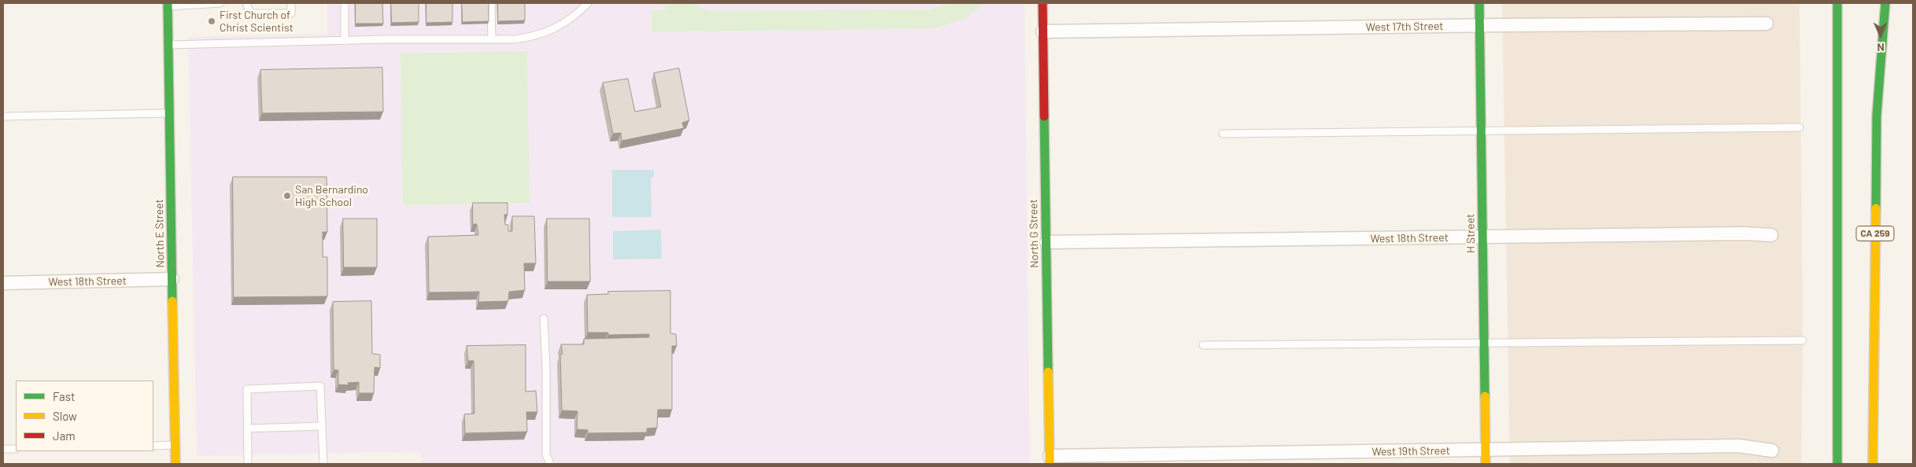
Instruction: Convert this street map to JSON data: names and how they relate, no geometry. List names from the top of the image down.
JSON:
{
  "streets": {
    "main road": [
      "North E Street",
      "North G Street",
      "H Street",
      "CA 259"
    ],
    "street": ["West 17th Street", "West 18th Street", "West 19th Street"]
  },
  "crossings": [
    ["West 17th Street", "North G Street"],
    ["West 17th Street", "H Street"],
    ["North E Street", "West 18th Street"],
    ["North G Street", "West 18th Street"],
    ["North G Street", "West 19th Street"],
    ["H Street", "West 18th Street"],
    ["H Street", "West 19th Street"]
  ],
  "places": ["First Church of Christ Scientist", "San Bernardino High School"],
  "legend": ["Fast", "Slow", "Jam"],
  "north": "bottom"
}
